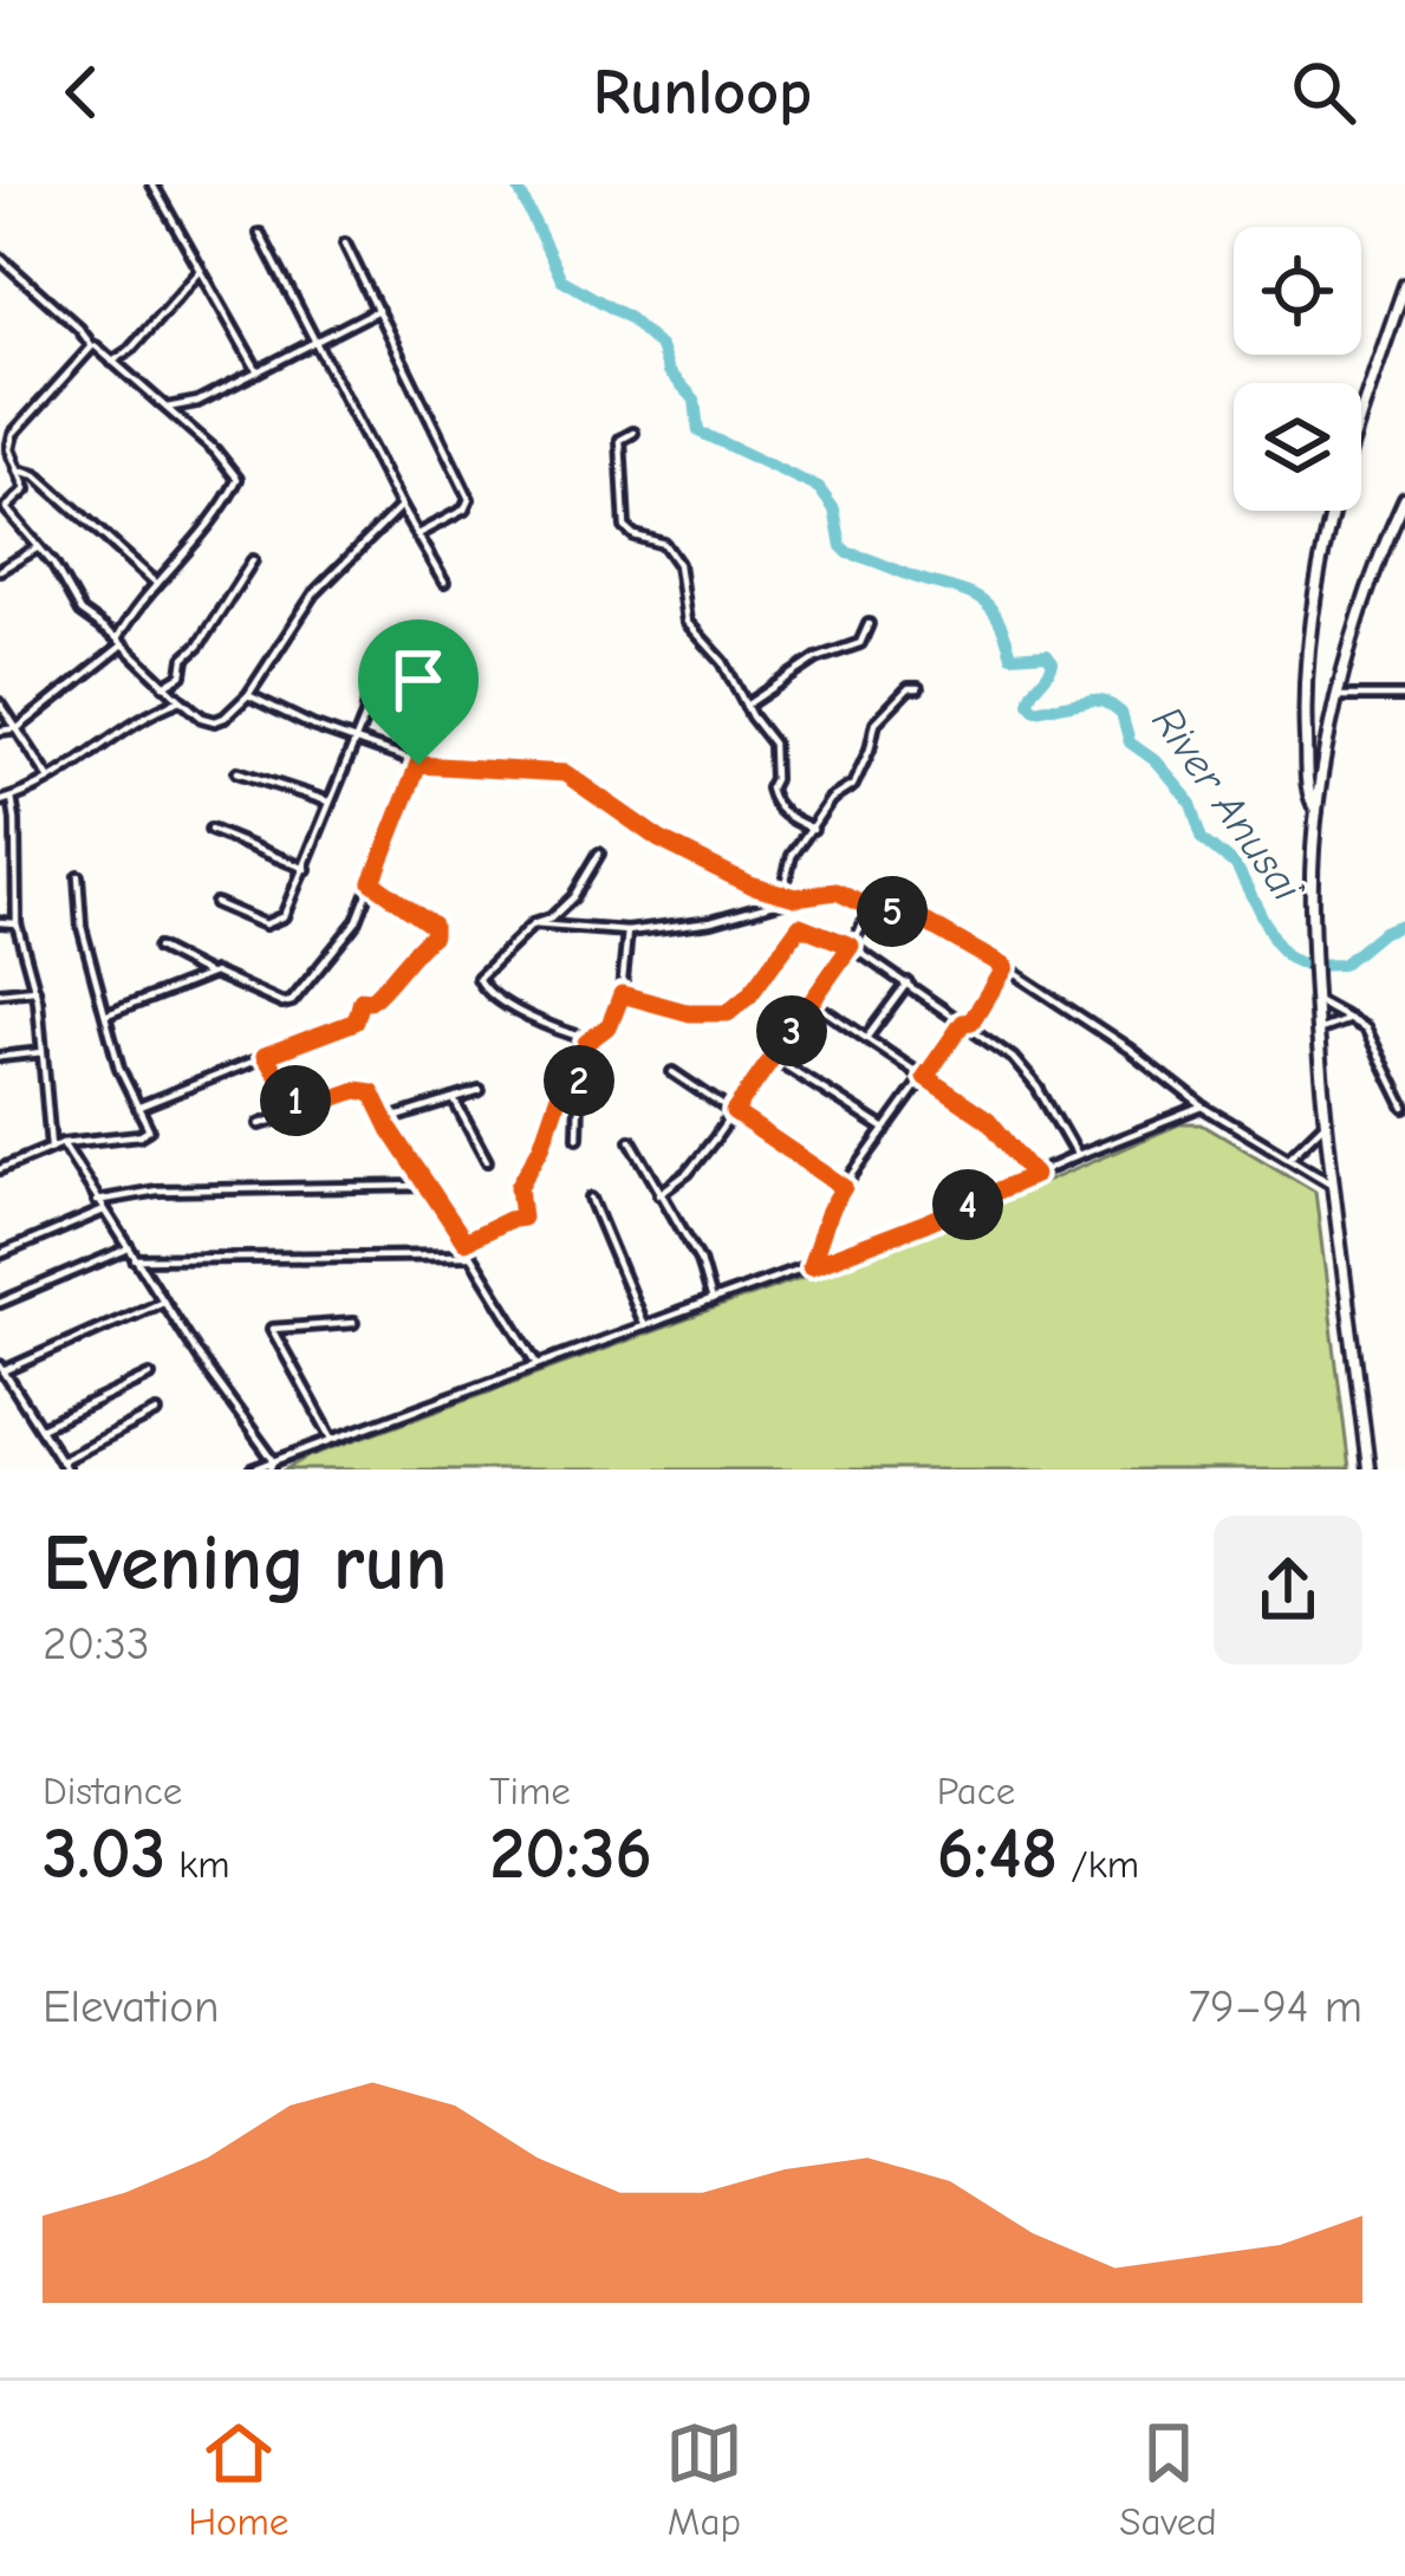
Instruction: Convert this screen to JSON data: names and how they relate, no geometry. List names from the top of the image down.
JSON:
{
  "water": ["River Anusai"],
  "page": {
    "header": "Runloop",
    "pins": [
      "5",
      "3",
      "2",
      "1",
      "4"
    ],
    "heading": ["Evening run", "20:33"],
    "stats": [
      ["Distance", "3.03 km"],
      ["Time", "20:36"],
      ["Pace", "6:48 /km"]
    ],
    "chart": ["Elevation", "79–94 m"],
    "tabs": ["Home", "Map", "Saved"]
  }
}
